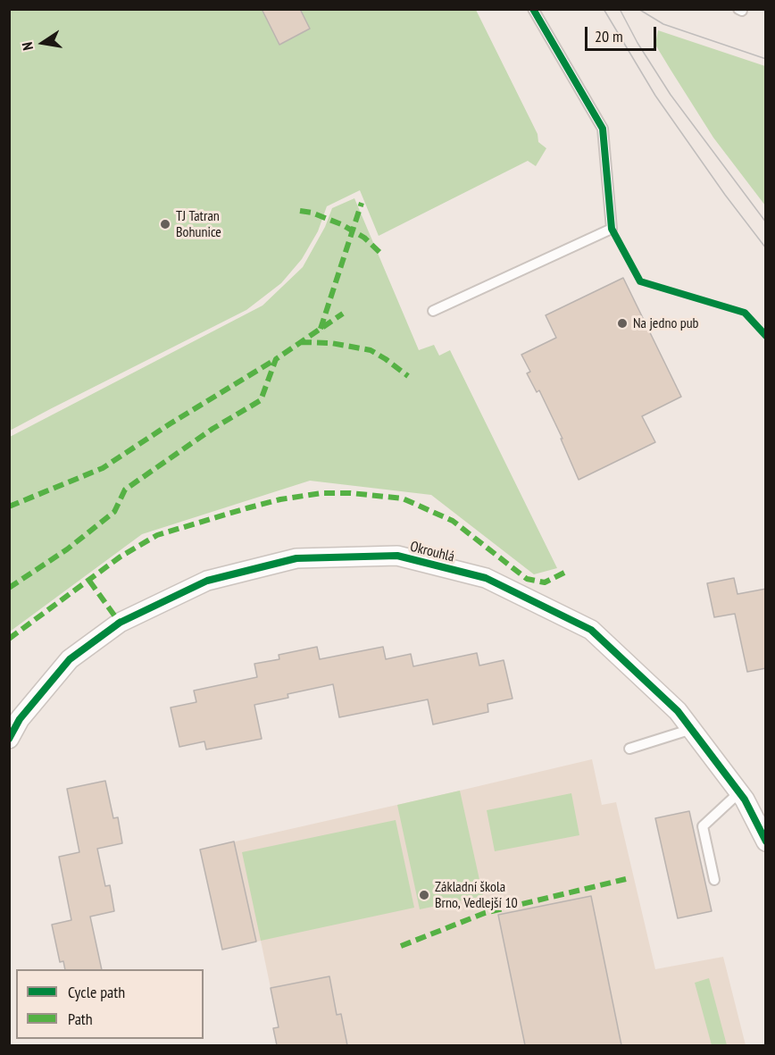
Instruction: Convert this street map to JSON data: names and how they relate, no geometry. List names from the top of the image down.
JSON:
{
  "streets": {
    "street": ["Okrouhlá"]
  },
  "places": ["TJ Tatran Bohunice", "Na jedno pub", "Základní škola Brno, Vedlejší 10"],
  "legend": ["Cycle path", "Path"],
  "scale_bar": "20 m",
  "north": "left"
}
